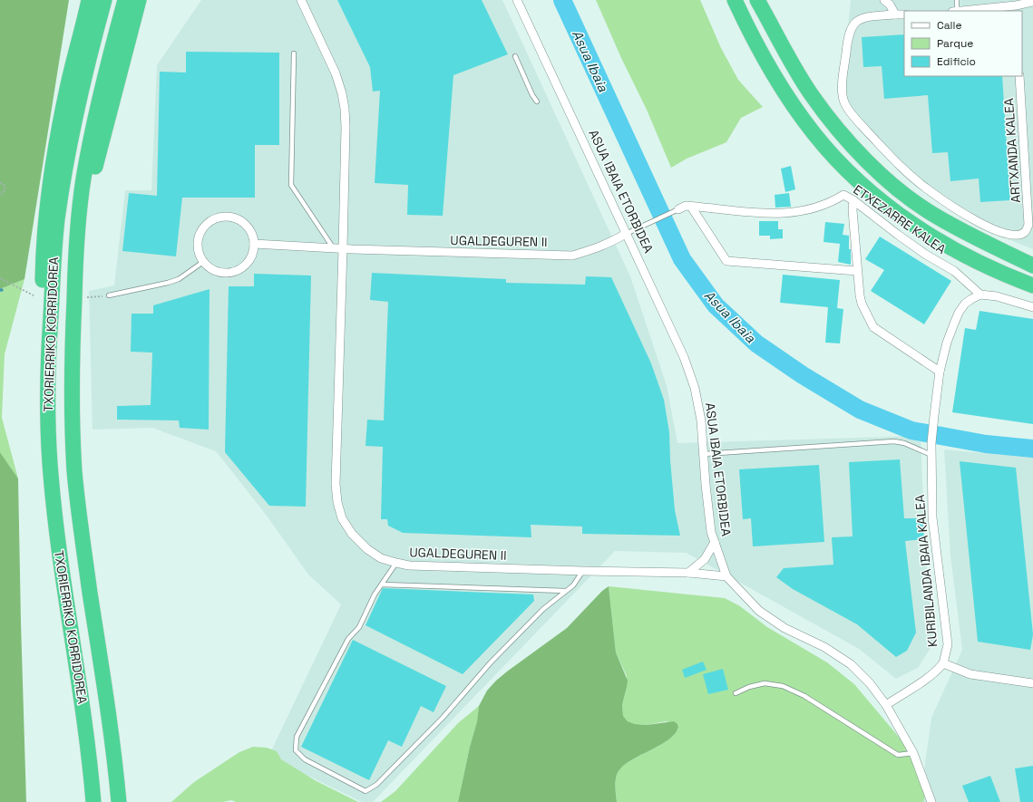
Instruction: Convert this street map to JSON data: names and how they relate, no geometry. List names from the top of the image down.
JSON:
{
  "streets": {
    "highway": ["TXORIERRIKO KORRIDOREA"],
    "street": [
      "ARTXANDA KALEA",
      "ASUA IBAIA ETORBIDEA",
      "ETXEZARRE KALEA",
      "UGALDEGUREN II",
      "KURIBILANDA IBAIA KALEA"
    ]
  },
  "crossings": [
    ["ASUA IBAIA ETORBIDEA", "UGALDEGUREN II"],
    ["ETXEZARRE KALEA", "UGALDEGUREN II"],
    ["ETXEZARRE KALEA", "KURIBILANDA IBAIA KALEA"]
  ],
  "water": ["Asua Ibaia"],
  "legend": ["Calle", "Parque", "Edificio"]
}
